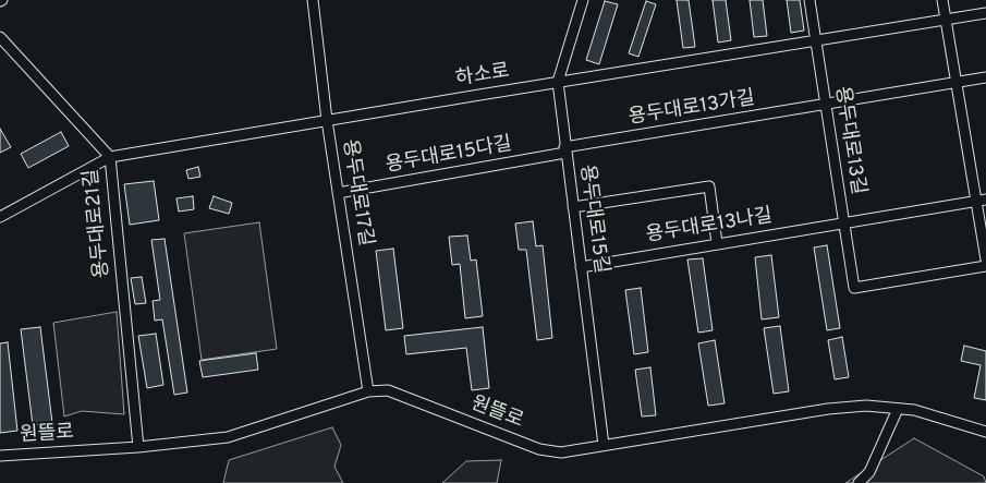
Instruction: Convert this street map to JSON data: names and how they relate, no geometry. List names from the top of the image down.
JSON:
{
  "streets": {
    "street": [
      "하소로",
      "용두대로13가길",
      "용두대로13길",
      "용두대로15다길",
      "용두대로17길",
      "용두대로15길",
      "용두대로21길",
      "용두대로13나길",
      "원뜰로"
    ]
  },
  "crossings": [
    ["하소로", "용두대로13길"],
    ["하소로", "용두대로17길"],
    ["하소로", "용두대로15길"],
    ["하소로", "용두대로21길"],
    ["용두대로13가길", "용두대로13길"],
    ["용두대로13가길", "용두대로15다길"],
    ["용두대로13가길", "용두대로15길"],
    ["용두대로13길", "용두대로13나길"],
    ["용두대로15다길", "용두대로17길"],
    ["용두대로15다길", "용두대로15길"],
    ["용두대로17길", "원뜰로"],
    ["용두대로15길", "용두대로13나길"],
    ["용두대로15길", "원뜰로"],
    ["용두대로21길", "원뜰로"]
  ]
}
